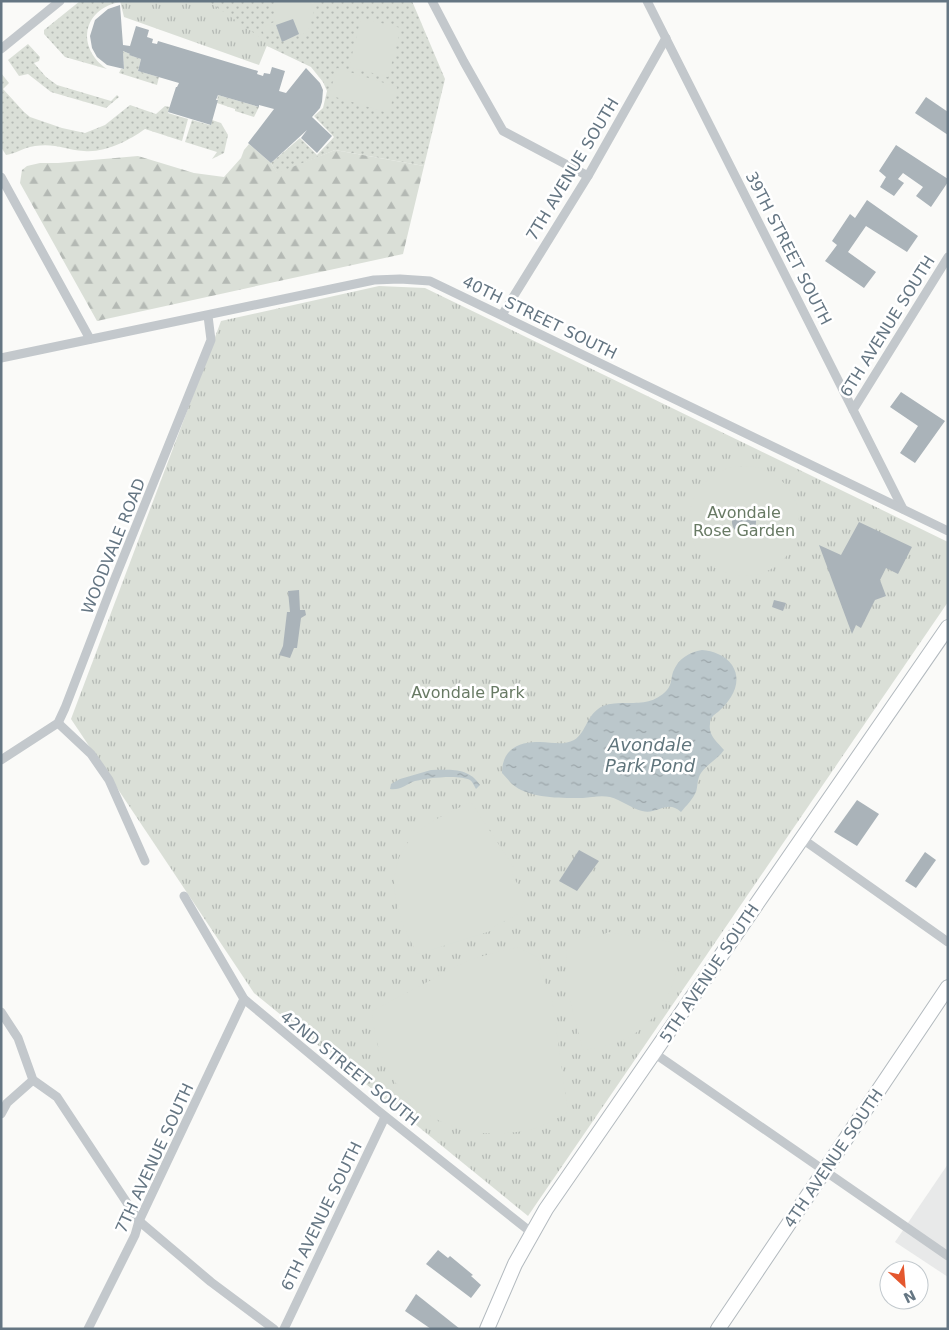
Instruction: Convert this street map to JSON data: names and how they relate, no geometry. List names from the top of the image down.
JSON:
{
  "streets": {
    "street": [
      "7TH AVENUE SOUTH",
      "39TH STREET SOUTH",
      "40TH STREET SOUTH",
      "6TH AVENUE SOUTH",
      "WOODVALE ROAD",
      "5TH AVENUE SOUTH",
      "42ND STREET SOUTH",
      "4TH AVENUE SOUTH"
    ]
  },
  "crossings": [
    ["7TH AVENUE SOUTH", "39TH STREET SOUTH"],
    ["7TH AVENUE SOUTH", "40TH STREET SOUTH"],
    ["7TH AVENUE SOUTH", "42ND STREET SOUTH"],
    ["39TH STREET SOUTH", "40TH STREET SOUTH"],
    ["39TH STREET SOUTH", "6TH AVENUE SOUTH"],
    ["40TH STREET SOUTH", "WOODVALE ROAD"],
    ["6TH AVENUE SOUTH", "42ND STREET SOUTH"],
    ["5TH AVENUE SOUTH", "42ND STREET SOUTH"]
  ],
  "water": ["Avondale Park Pond"],
  "parks": ["Avondale Rose Garden", "Avondale Park"],
  "north": "bottom right"
}
